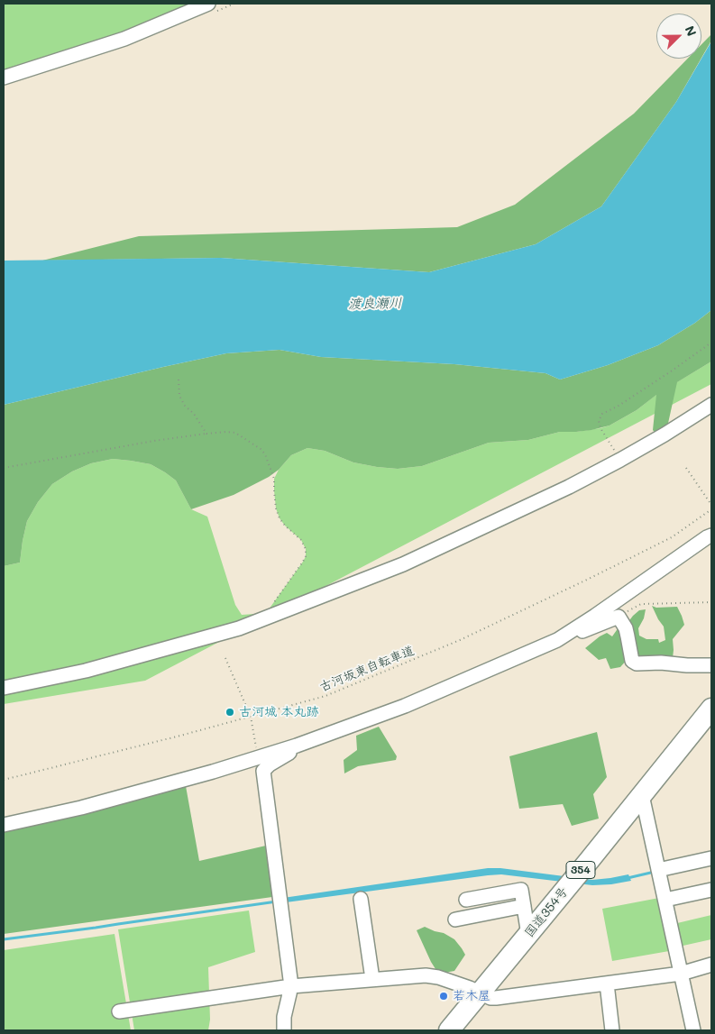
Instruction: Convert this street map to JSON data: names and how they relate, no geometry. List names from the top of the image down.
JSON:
{
  "streets": {
    "highway": ["354", "国道354号"],
    "path": ["古河坂東自転車道"]
  },
  "water": ["渡良瀬川"],
  "places": ["古河城 本丸跡", "若木屋"],
  "north": "top right"
}
